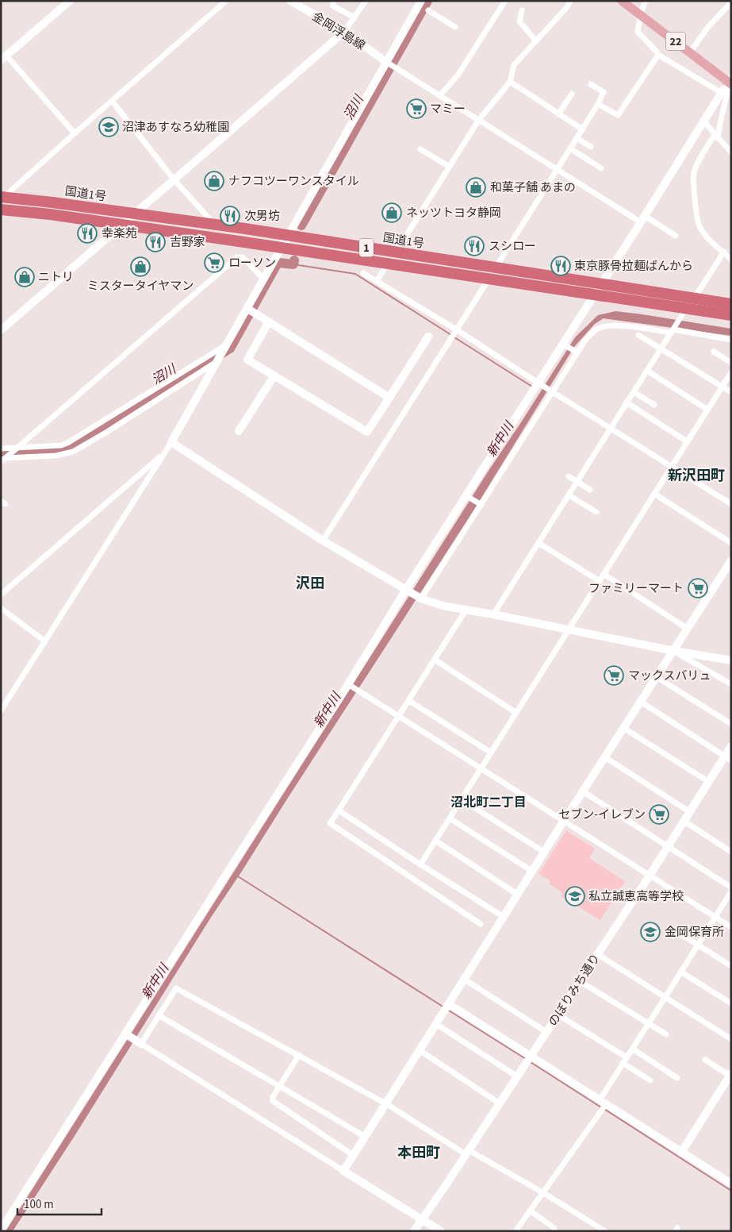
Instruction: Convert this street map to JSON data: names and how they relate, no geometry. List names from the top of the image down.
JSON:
{
  "streets": {
    "highway": ["国道1号", "1"],
    "main road": ["22"],
    "street": ["金岡浮島線", "のぼりみち通り"]
  },
  "districts": [
    "新沢田町",
    "沢田",
    "沼北町二丁目",
    "本田町"
  ],
  "water": ["沼川", "新中川"],
  "places": {
    "supermarket": [
      "マミー",
      "ローソン",
      "ファミリーマート",
      "マックスバリュ",
      "セブン-イレブン"
    ],
    "school or university": ["沼津あすなろ幼稚園", "私立誠恵高等学校", "金岡保育所"],
    "shop": [
      "ナフコツーワンスタイル",
      "和菓子舗 あまの",
      "ネッツトヨタ静岡",
      "ミスタータイヤマン",
      "ニトリ"
    ],
    "restaurant": [
      "次男坊",
      "幸楽苑",
      "吉野家",
      "スシロー",
      "東京豚骨拉麺ばんから"
    ]
  },
  "scale_bar": "100 m"
}
